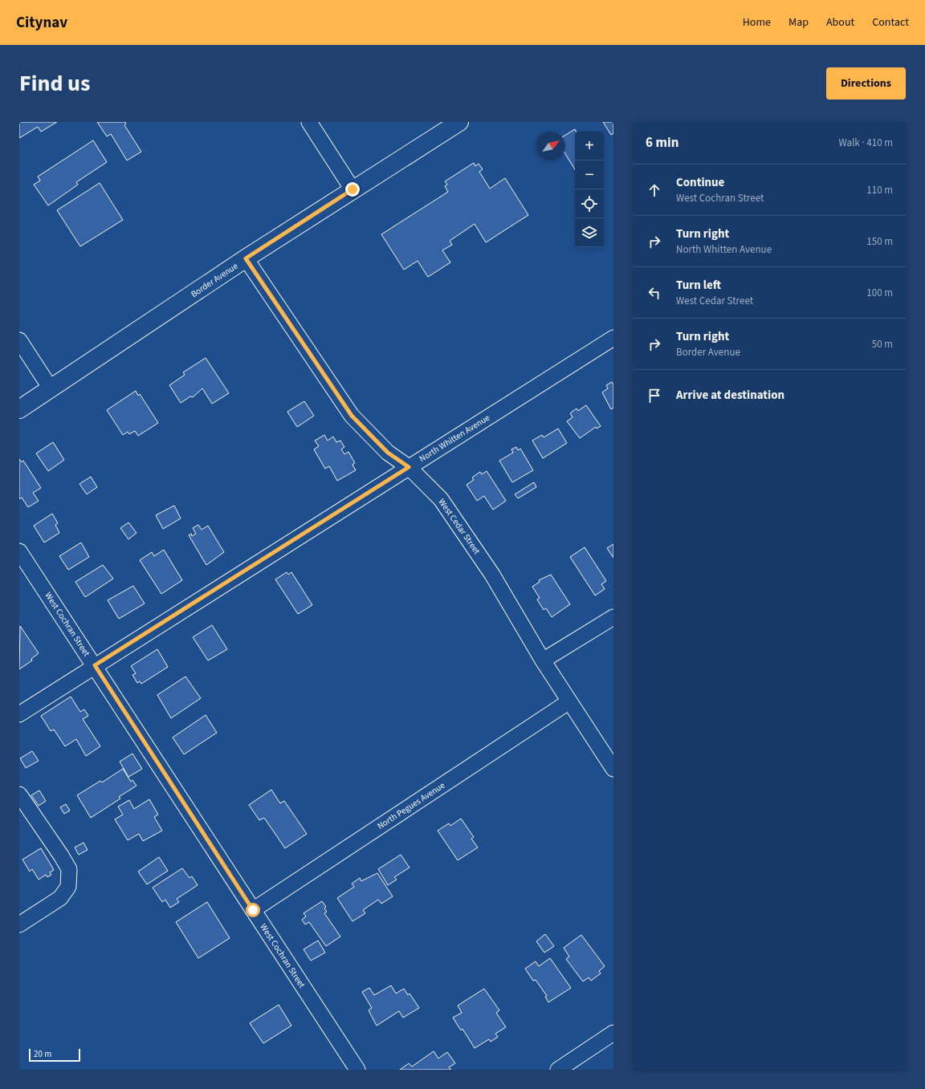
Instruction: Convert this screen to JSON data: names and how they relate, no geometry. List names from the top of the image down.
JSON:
{
  "streets": {
    "street": [
      "Border Avenue",
      "North Whitten Avenue",
      "West Cedar Street",
      "West Cochran Street",
      "North Pegues Avenue"
    ]
  },
  "crossings": [
    ["Border Avenue", "West Cedar Street"],
    ["North Whitten Avenue", "West Cedar Street"],
    ["North Whitten Avenue", "West Cochran Street"],
    ["West Cedar Street", "North Pegues Avenue"],
    ["West Cochran Street", "North Pegues Avenue"]
  ],
  "scale_bar": "20 m",
  "north": "top right",
  "page": {
    "header": "Citynav",
    "nav": [
      "Home",
      "Map",
      "About",
      "Contact"
    ],
    "title": "Find us",
    "buttons": "Directions",
    "heading": ["6 min", "Walk · 410 m"],
    "map_buttons": ["+", "−"],
    "list": [
      ["Continue", "West Cochran Street", "110 m"],
      ["Turn right", "North Whitten Avenue", "150 m"],
      ["Turn left", "West Cedar Street", "100 m"],
      ["Turn right", "Border Avenue", "50 m"],
      "Arrive at destination"
    ],
    "scale": "20 m"
  }
}
